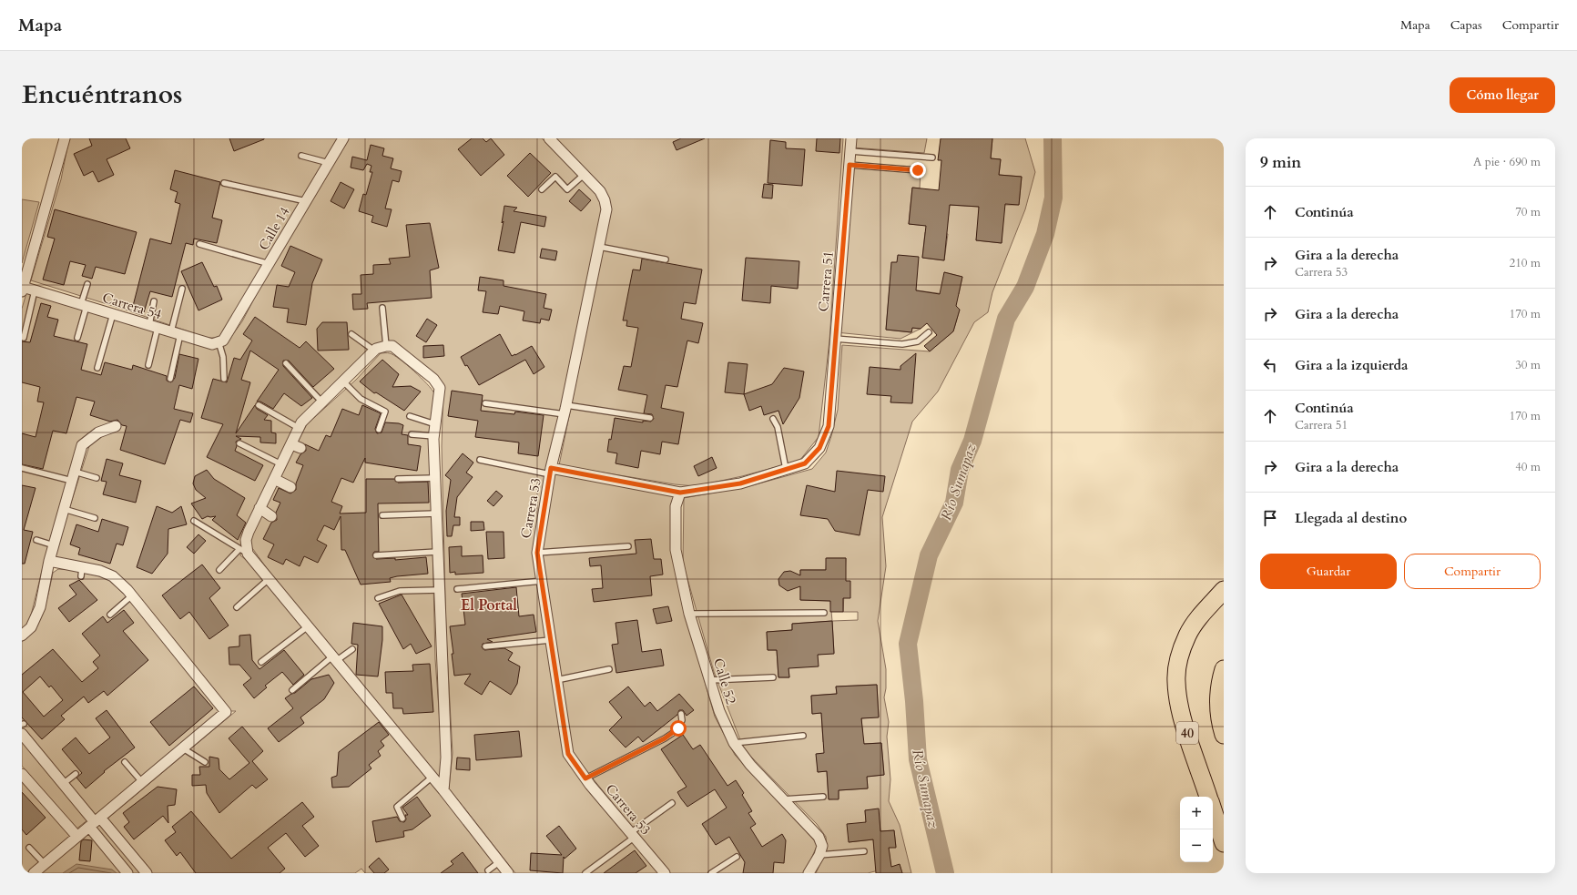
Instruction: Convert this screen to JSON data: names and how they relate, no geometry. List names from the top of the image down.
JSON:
{
  "streets": {
    "highway": ["40"],
    "street": [
      "Calle 14",
      "Carrera 51",
      "Carrera 54",
      "Carrera 53",
      "Calle 52"
    ]
  },
  "crossings": [
    ["Calle 14", "Carrera 54"],
    ["Carrera 51", "Carrera 53"],
    ["Carrera 51", "Calle 52"]
  ],
  "districts": ["El Portal"],
  "water": ["Río Sumapaz"],
  "page": {
    "header": "Mapa",
    "nav": ["Mapa", "Capas", "Compartir"],
    "title": "Encuéntranos",
    "buttons": [
      "Cómo llegar",
      ["Guardar", "Compartir"]
    ],
    "heading": ["9 min", "A pie · 690 m"],
    "list": [
      ["Continúa", "70 m"],
      ["Gira a la derecha", "Carrera 53", "210 m"],
      ["Gira a la derecha", "170 m"],
      ["Gira a la izquierda", "30 m"],
      ["Continúa", "Carrera 51", "170 m"],
      ["Gira a la derecha", "40 m"],
      "Llegada al destino"
    ],
    "map_buttons": ["+", "−"]
  }
}
